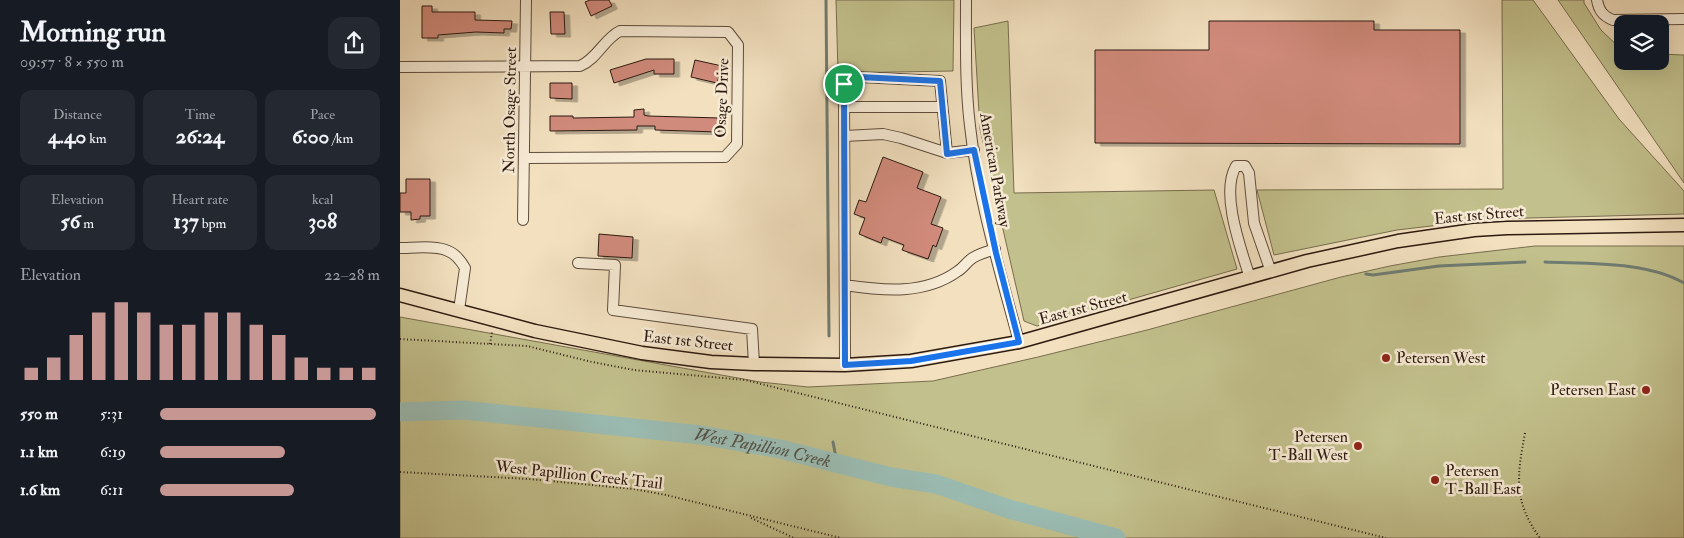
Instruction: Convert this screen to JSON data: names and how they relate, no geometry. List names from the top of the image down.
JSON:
{
  "streets": {
    "main road": ["East 1st Street"],
    "street": ["Osage Drive", "North Osage Street", "American Parkway"],
    "path": ["West Papillion Creek Trail"]
  },
  "crossings": [
    ["Osage Drive", "North Osage Street"],
    ["American Parkway", "East 1st Street"]
  ],
  "water": ["West Papillion Creek"],
  "places": [
    "Petersen West",
    "Petersen East",
    "Petersen T-Ball West",
    "Petersen T-Ball East"
  ],
  "page": {
    "heading": ["Morning run", "09:57 · 8 × 550 m"],
    "stats": [
      ["Distance", "4.40 km"],
      ["Time", "26:24"],
      ["Pace", "6:00 /km"],
      ["Elevation", "56 m"],
      ["Heart rate", "137 bpm"],
      ["kcal", "308"]
    ],
    "chart": ["Elevation", "22–28 m"],
    "list": [
      {
        "name": "550 m",
        "note": "5:31"
      },
      {
        "name": "1.1 km",
        "note": "6:19"
      },
      {
        "name": "1.6 km",
        "note": "6:11"
      }
    ]
  }
}
